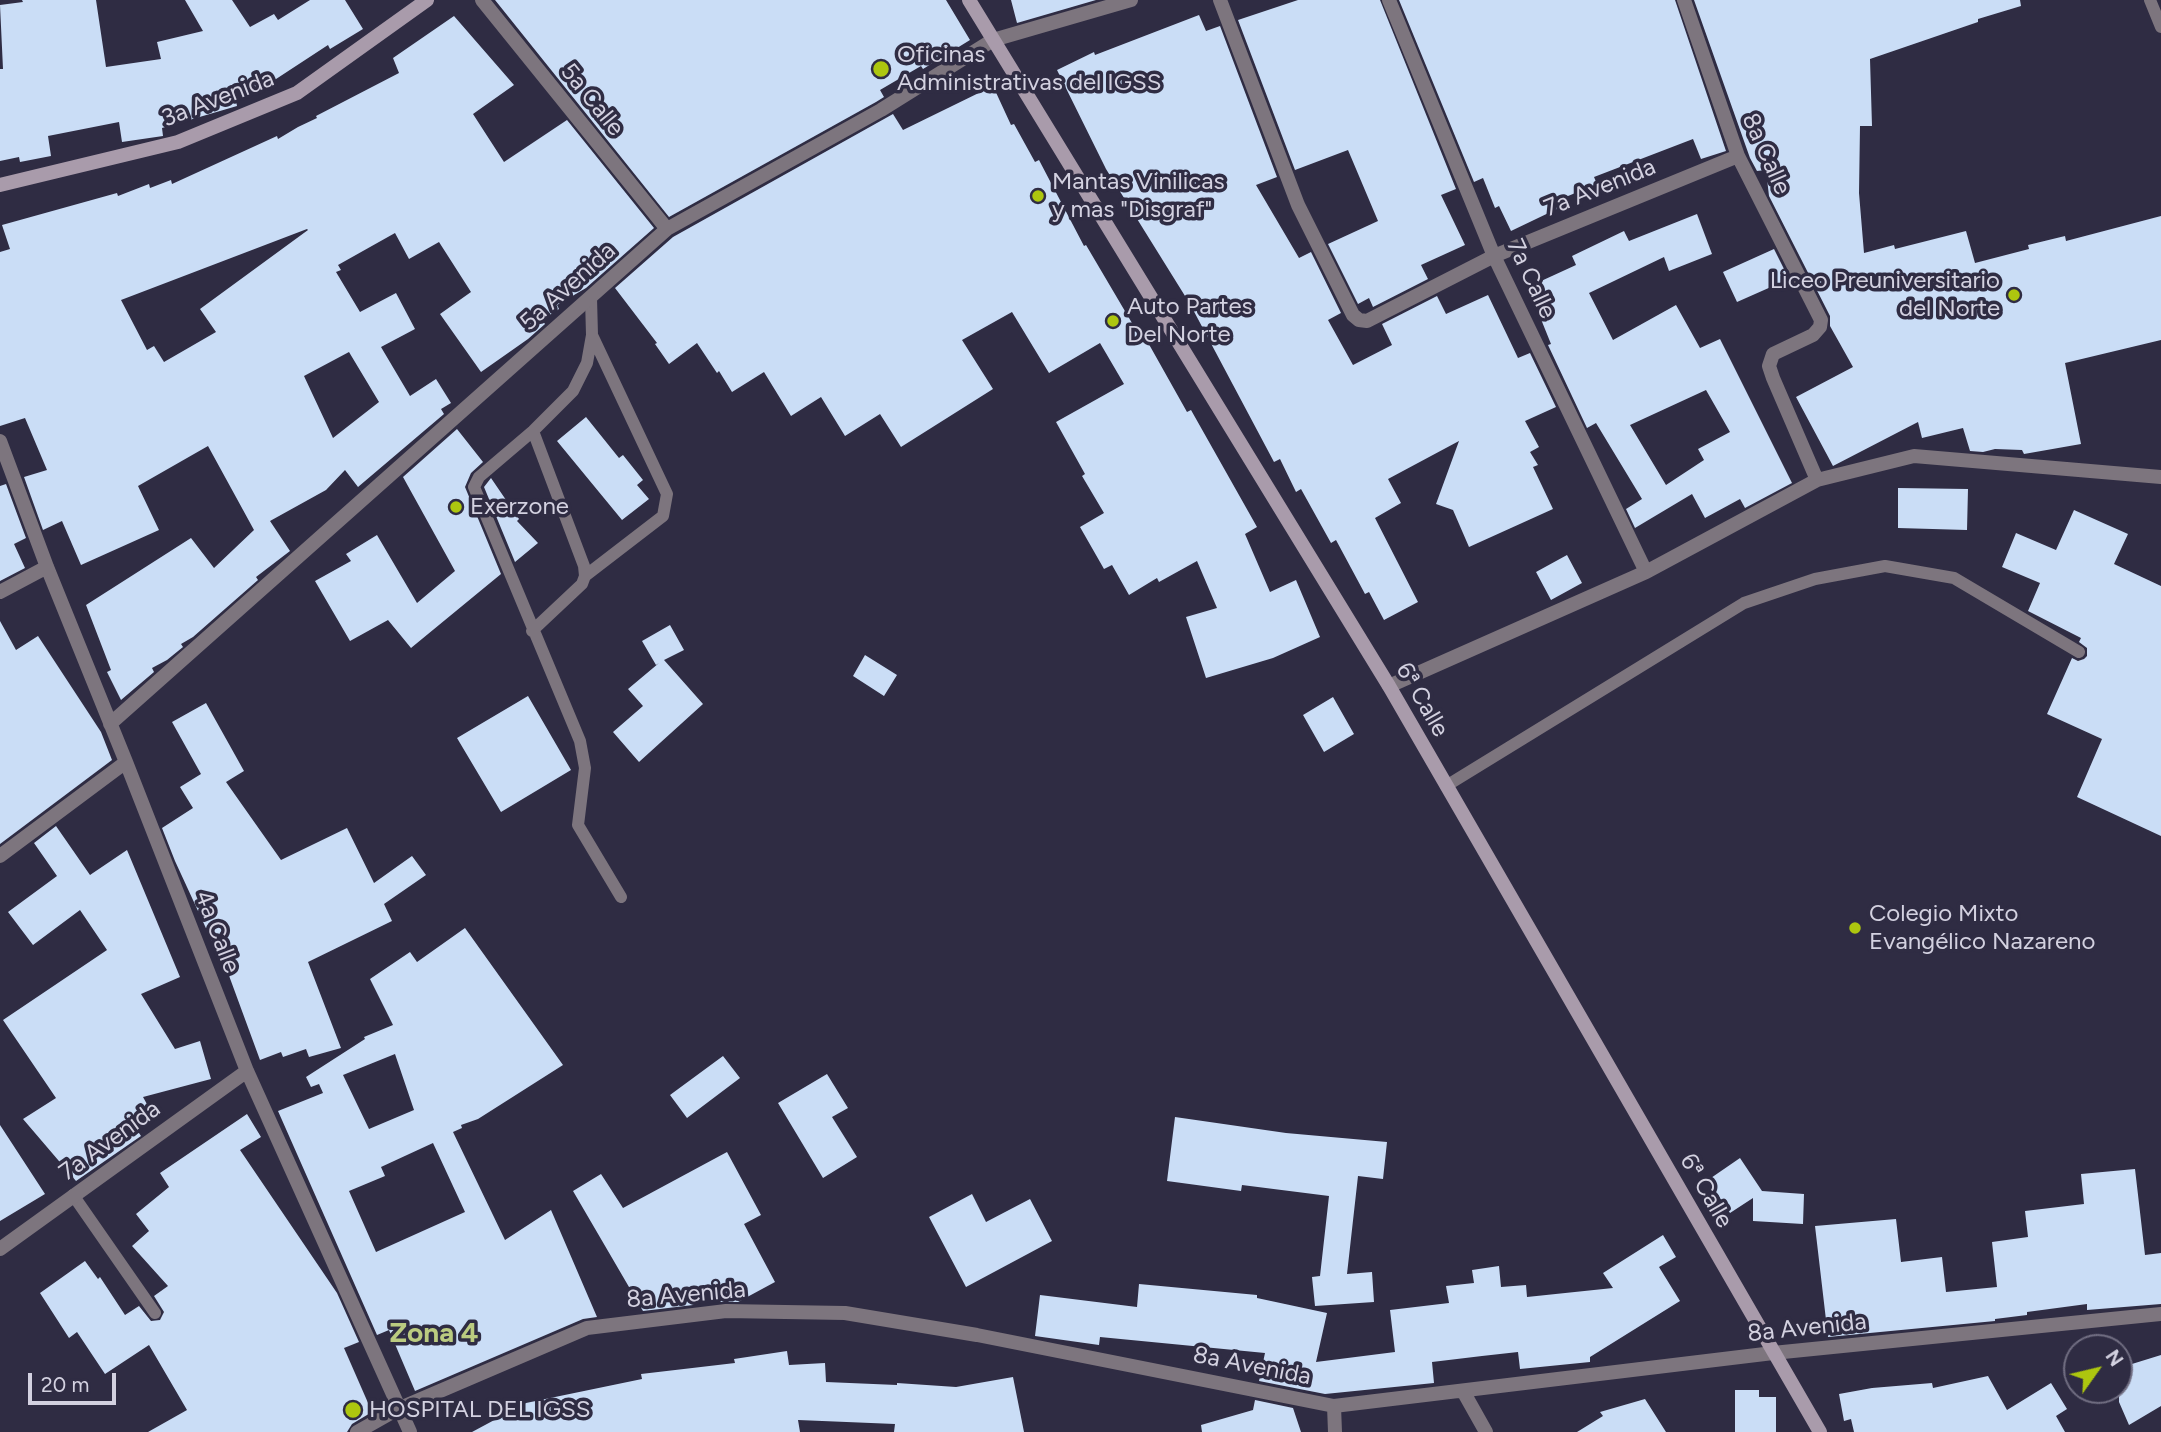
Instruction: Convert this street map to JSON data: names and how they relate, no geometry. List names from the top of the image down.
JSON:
{
  "streets": {
    "main road": ["3a Avenida", "6ª Calle"],
    "street": [
      "5a Calle",
      "8a Calle",
      "7a Avenida",
      "7a Calle",
      "5a Avenida",
      "4a Calle",
      "8a Avenida"
    ]
  },
  "crossings": [
    ["5a Calle", "5a Avenida"],
    ["8a Calle", "7a Avenida"],
    ["7a Avenida", "7a Calle"],
    ["7a Avenida", "4a Calle"],
    ["5a Avenida", "6ª Calle"],
    ["5a Avenida", "4a Calle"],
    ["6ª Calle", "8a Avenida"],
    ["4a Calle", "8a Avenida"]
  ],
  "districts": ["Zona 4"],
  "places": [
    "Oficinas Administrativas del IGSS",
    "Mantas Vinilicas y mas \"Disgraf\"",
    "Liceo Preuniversitario del Norte",
    "Auto Partes Del Norte",
    "Exerzone",
    "Colegio Mixto Evangélico Nazareno",
    "HOSPITAL DEL IGSS"
  ],
  "scale_bar": "20 m",
  "north": "top right"
}
